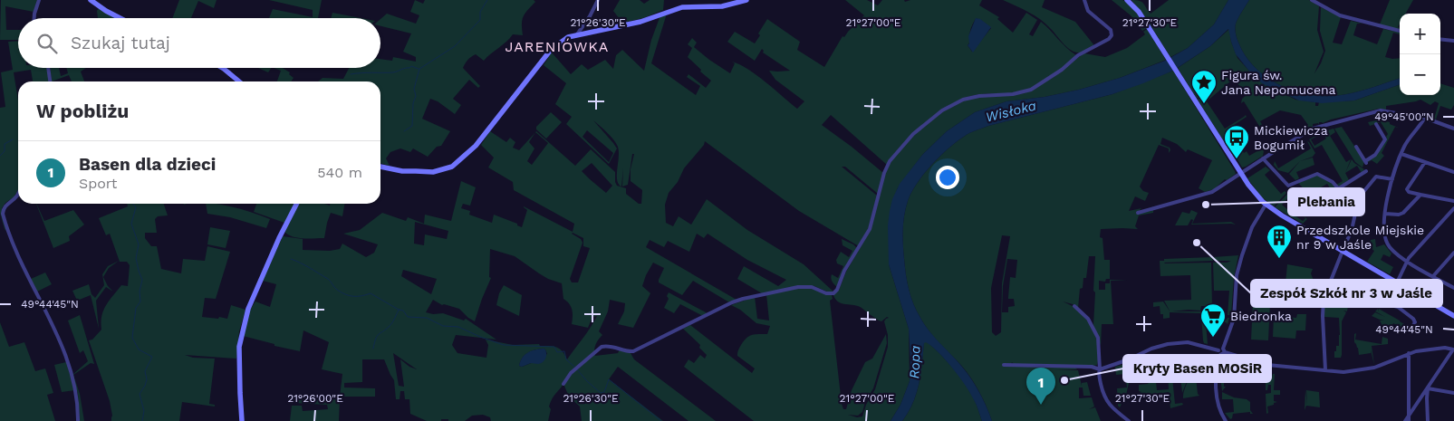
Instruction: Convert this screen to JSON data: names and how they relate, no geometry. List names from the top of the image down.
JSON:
{
  "districts": ["JARENIÓWKA"],
  "water": ["Wisłoka", "Ropa"],
  "places": {
    "place": ["Figura św. Jana Nepomucena"],
    "bus stop": ["Mickiewicza Bogumił"],
    "other": ["Plebania", "Zespół Szkół nr 3 w Jaśle", "Kryty Basen MOSiR"],
    "building": ["Przedszkole Miejskie nr 9 w Jaśle"],
    "supermarket": ["Biedronka"]
  },
  "page": {
    "map_buttons": ["+", "−"],
    "search": "Szukaj tutaj",
    "heading": "W pobliżu",
    "list": [
      {
        "mark": "1",
        "name": "Basen dla dzieci",
        "note": "Sport",
        "value": "540 m"
      }
    ],
    "pins": "1"
  },
  "coordinates": [
    "21°26'30\"E",
    "21°27'00\"E",
    "21°27'30\"E",
    "49°45'00\"N",
    "49°44'45\"N",
    "21°26'00\"E"
  ]
}
